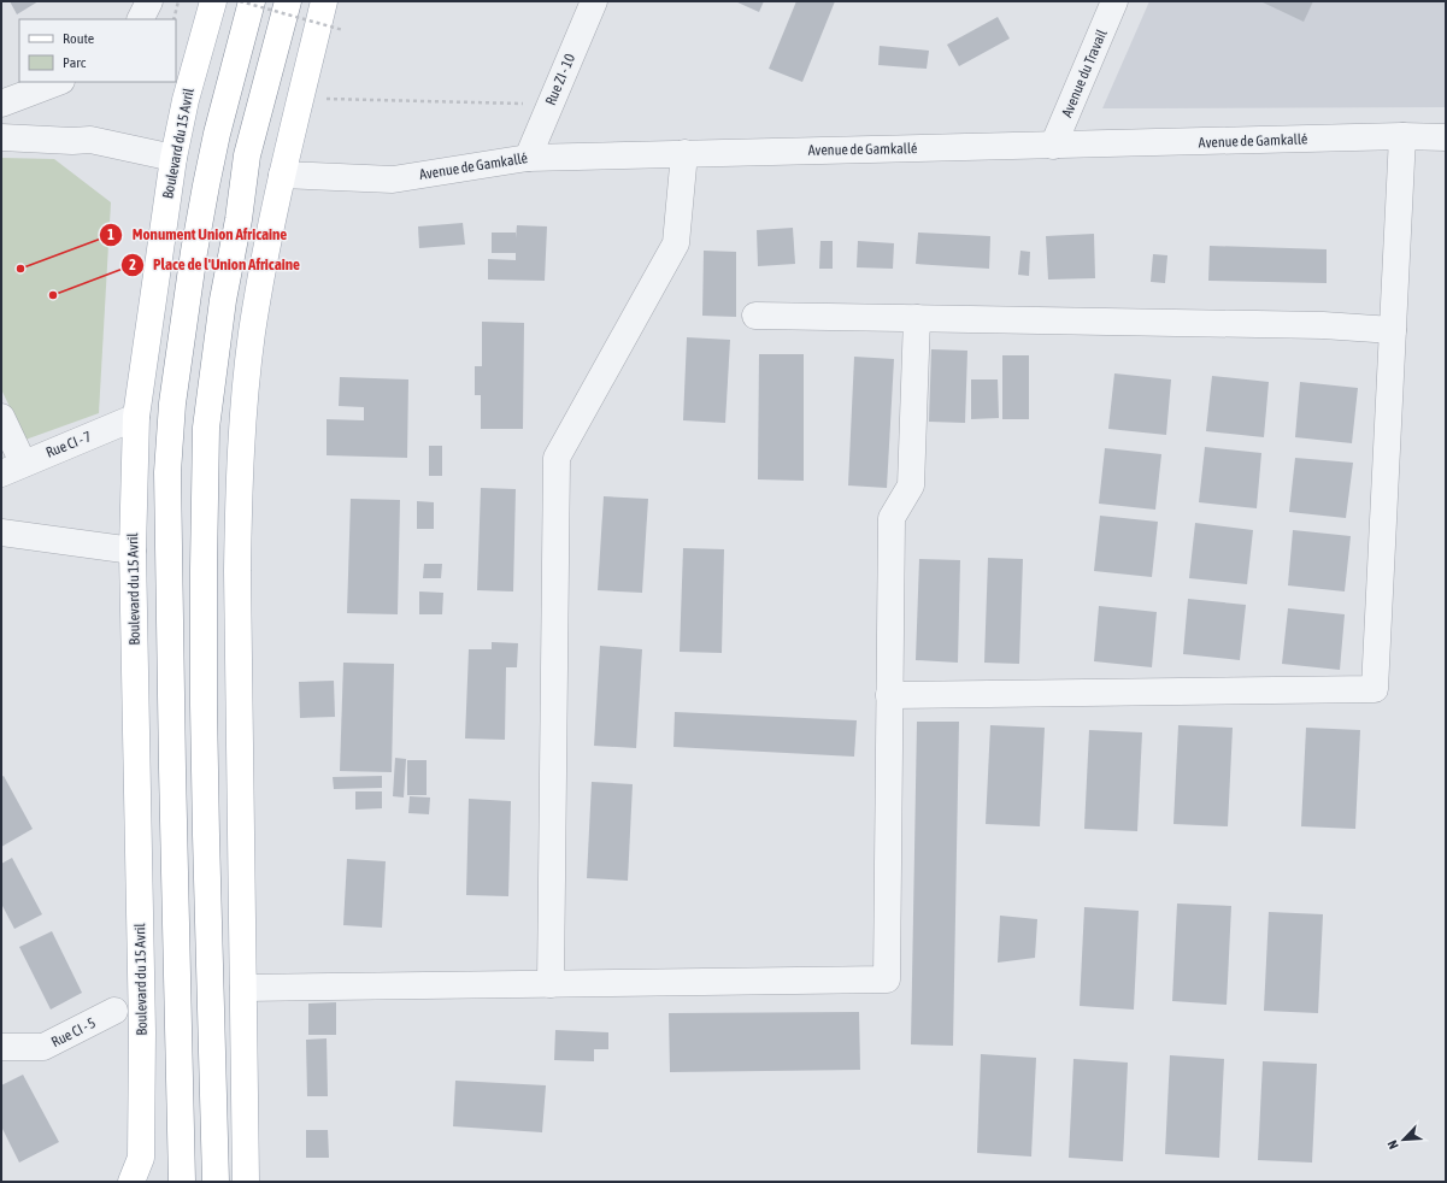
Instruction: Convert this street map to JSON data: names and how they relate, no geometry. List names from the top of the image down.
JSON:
{
  "streets": {
    "main road": ["Boulevard du 15 Avril"],
    "street": [
      "Avenue du Travail",
      "Rue ZI - 10",
      "Avenue de Gamkallé",
      "Rue CI - 7",
      "Rue CI - 5"
    ]
  },
  "crossings": [
    ["Avenue du Travail", "Avenue de Gamkallé"],
    ["Rue ZI - 10", "Avenue de Gamkallé"],
    ["Boulevard du 15 Avril", "Rue CI - 7"]
  ],
  "places": ["Monument Union Africaine", "Place de l'Union Africaine"],
  "legend": ["Route", "Parc"],
  "north": "bottom left"
}
